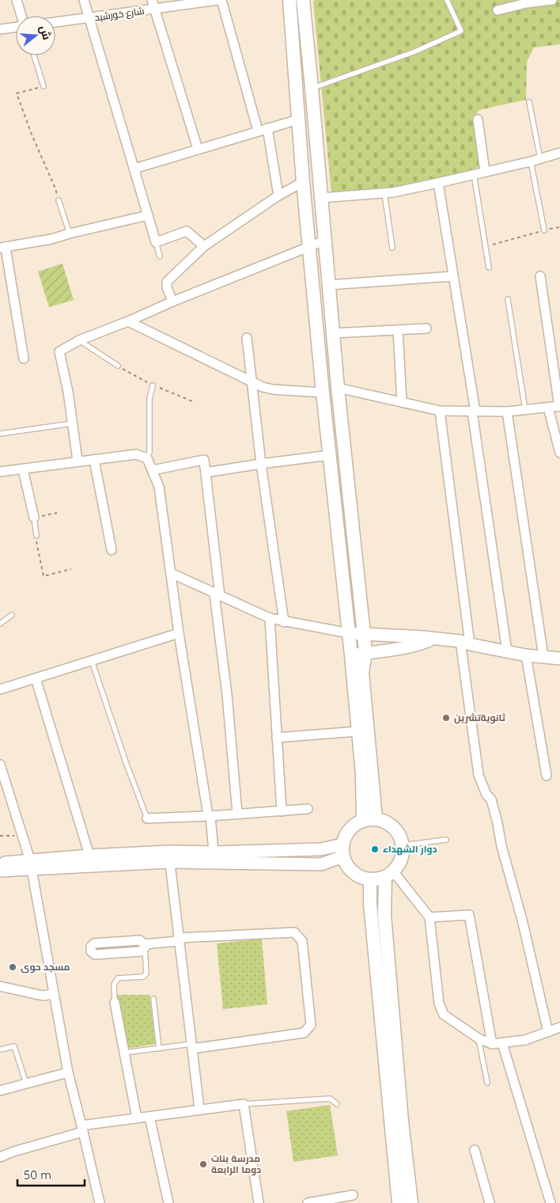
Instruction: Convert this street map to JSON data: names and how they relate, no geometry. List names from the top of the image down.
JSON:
{
  "streets": {
    "street": ["شارع خورشيد"]
  },
  "places": [
    "ثانويةتشرين",
    "دوار الشهداء",
    "مسجد حوى",
    "مدرسة بنات دوما الرابعة"
  ],
  "scale_bar": "50 m",
  "north": "right"
}
